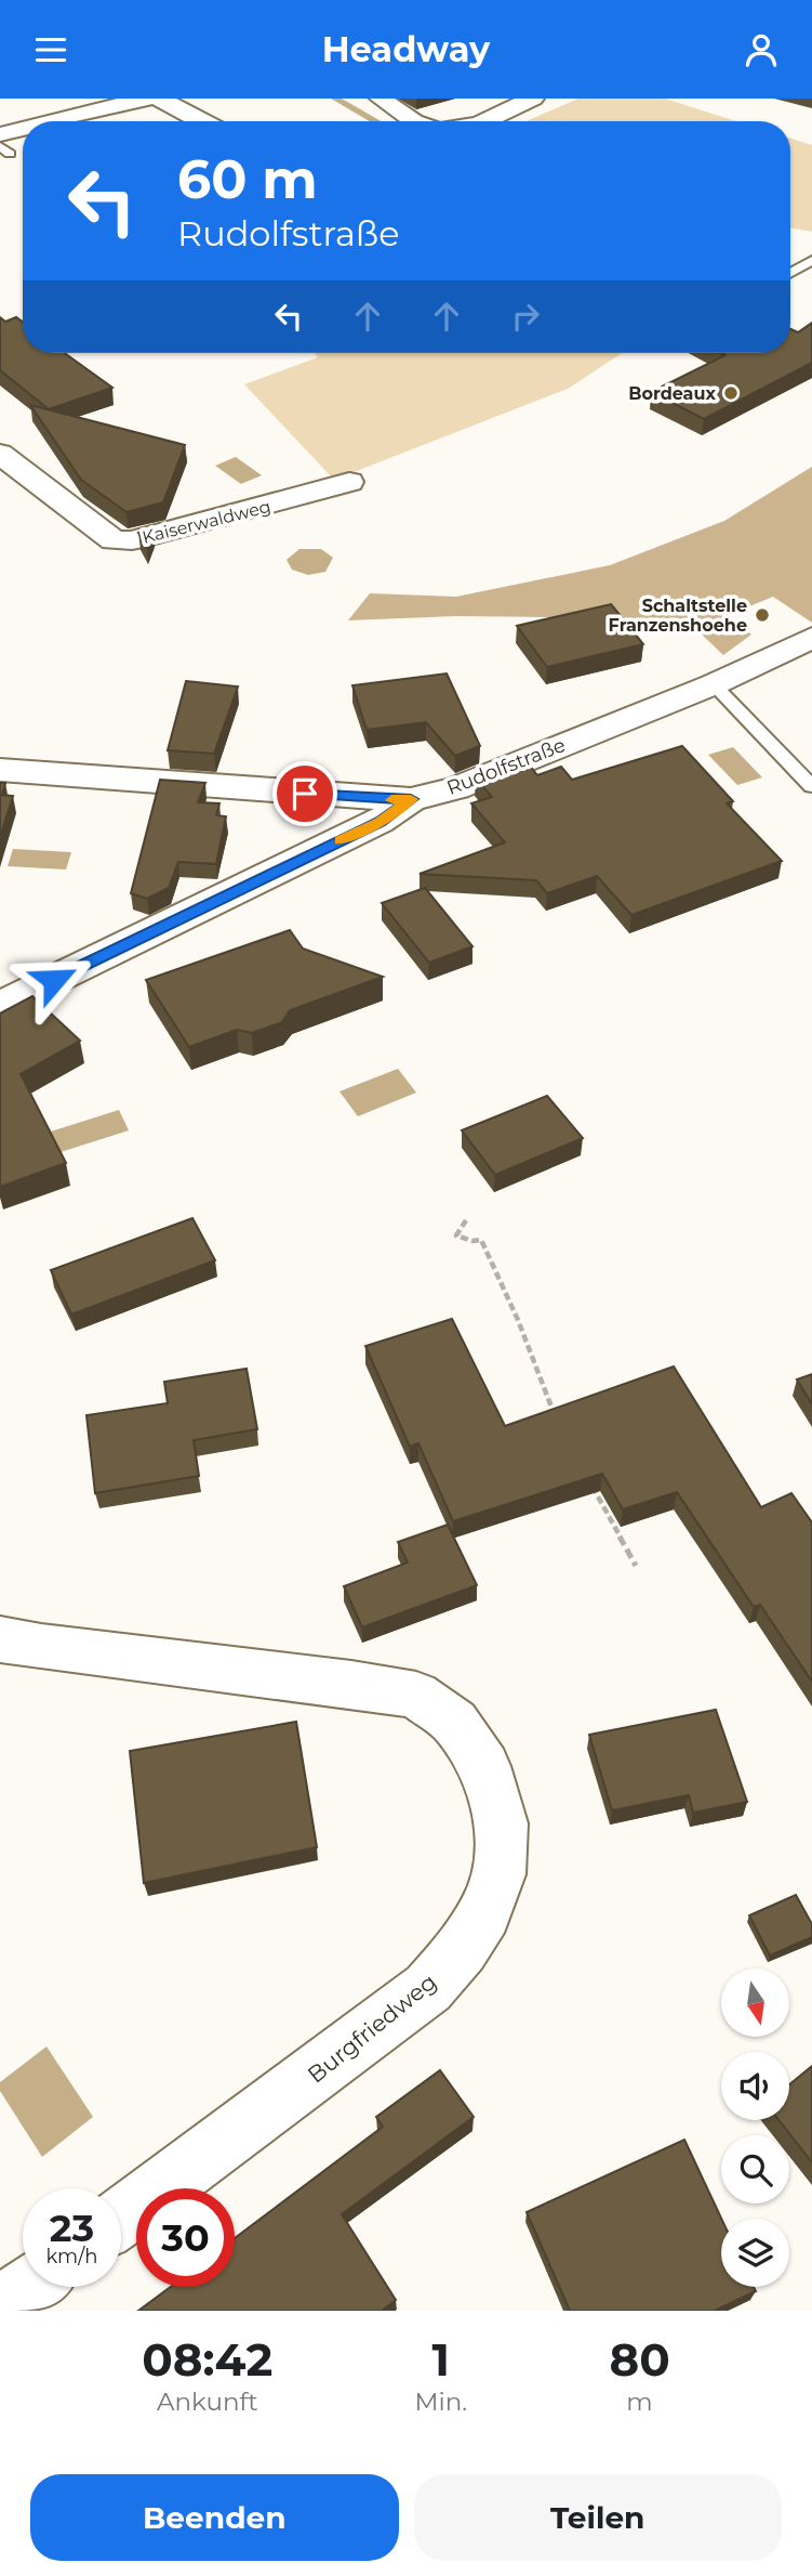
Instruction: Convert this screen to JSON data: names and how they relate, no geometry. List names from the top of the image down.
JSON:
{
  "streets": {
    "street": ["Kaiserwaldweg", "Rudolfstraße", "Burgfriedweg"]
  },
  "places": ["Bordeaux", "Schaltstelle Franzenshoehe"],
  "north": "bottom",
  "page": {
    "header": "Headway",
    "turn": ["60 m", "Rudolfstraße"],
    "speed": "23 km/h",
    "limit": "30",
    "eta": [
      "08:42",
      "Ankunft",
      "1",
      "Min.",
      "80",
      "m"
    ],
    "buttons": ["Beenden", "Teilen"]
  }
}
